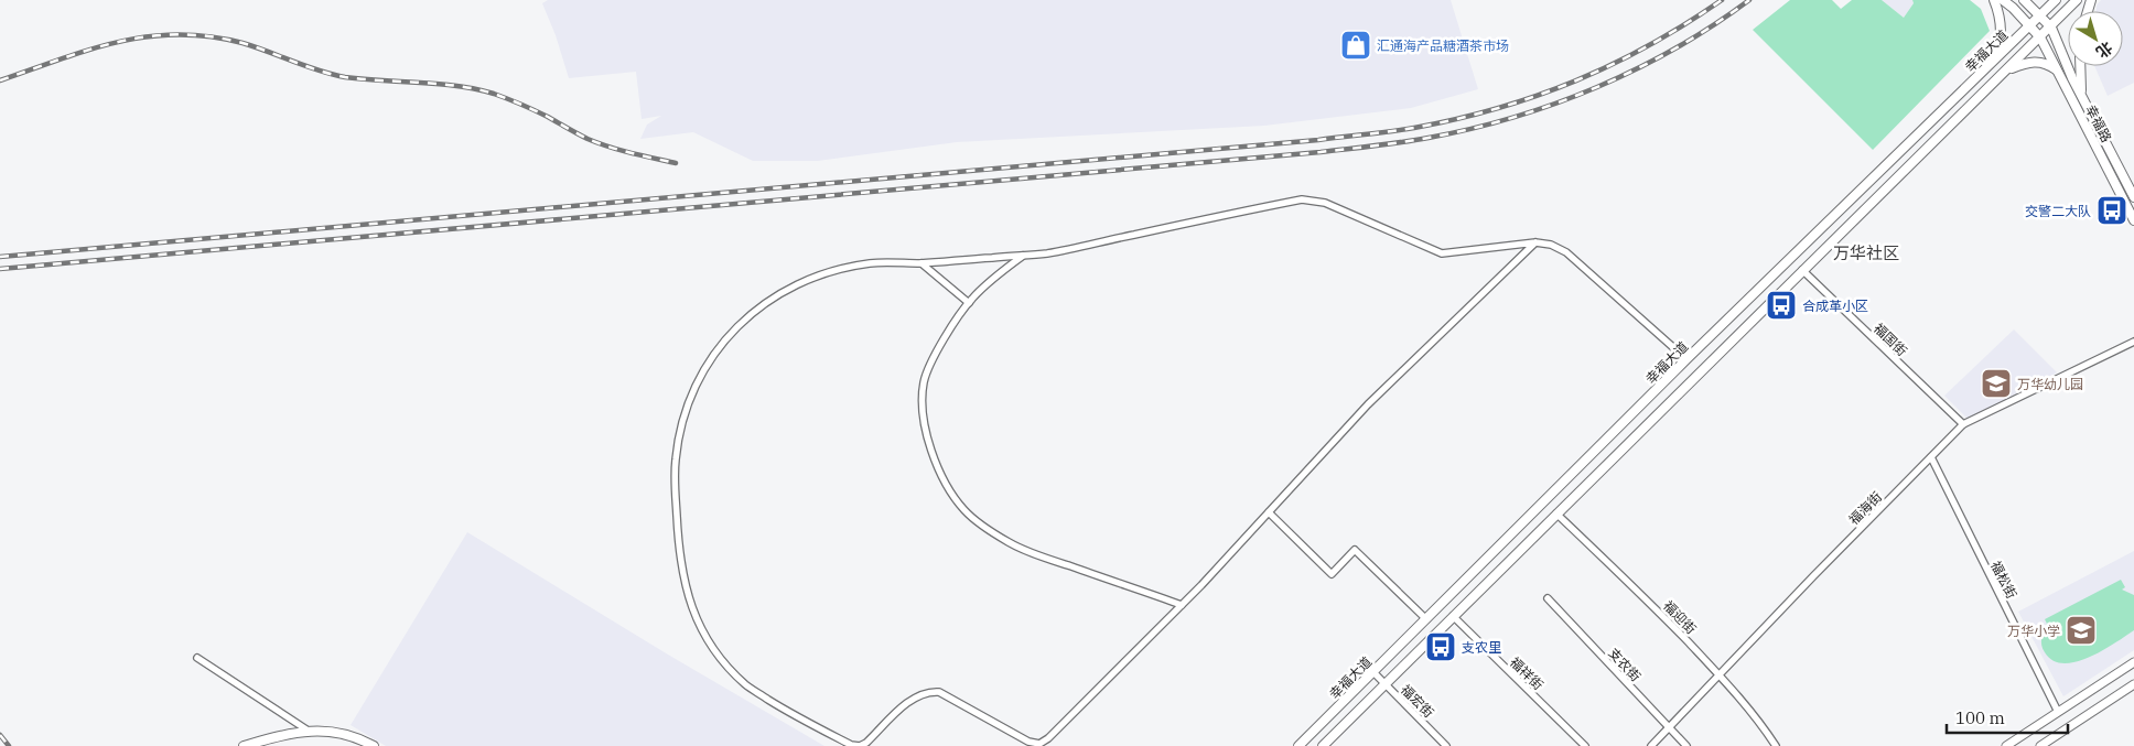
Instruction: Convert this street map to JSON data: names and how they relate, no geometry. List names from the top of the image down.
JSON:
{
  "streets": {
    "main road": ["幸福大道", "幸福路"],
    "street": [
      "福国街",
      "福海街",
      "福松街",
      "福迎街",
      "支农街",
      "福祥街",
      "福宏街"
    ]
  },
  "crossings": [
    ["幸福大道", "幸福路"],
    ["幸福大道", "福国街"],
    ["幸福大道", "福迎街"],
    ["幸福大道", "福祥街"],
    ["幸福大道", "福宏街"],
    ["福国街", "福海街"],
    ["福海街", "福松街"],
    ["福海街", "福迎街"],
    ["福海街", "支农街"]
  ],
  "districts": ["万华社区"],
  "places": {
    "shop": ["汇通海产品糖酒茶市场"],
    "bus stop": ["交警二大队", "合成革小区", "支农里"],
    "school or university": ["万华幼儿园", "万华小学"]
  },
  "scale_bar": "100 m",
  "north": "bottom right"
}
